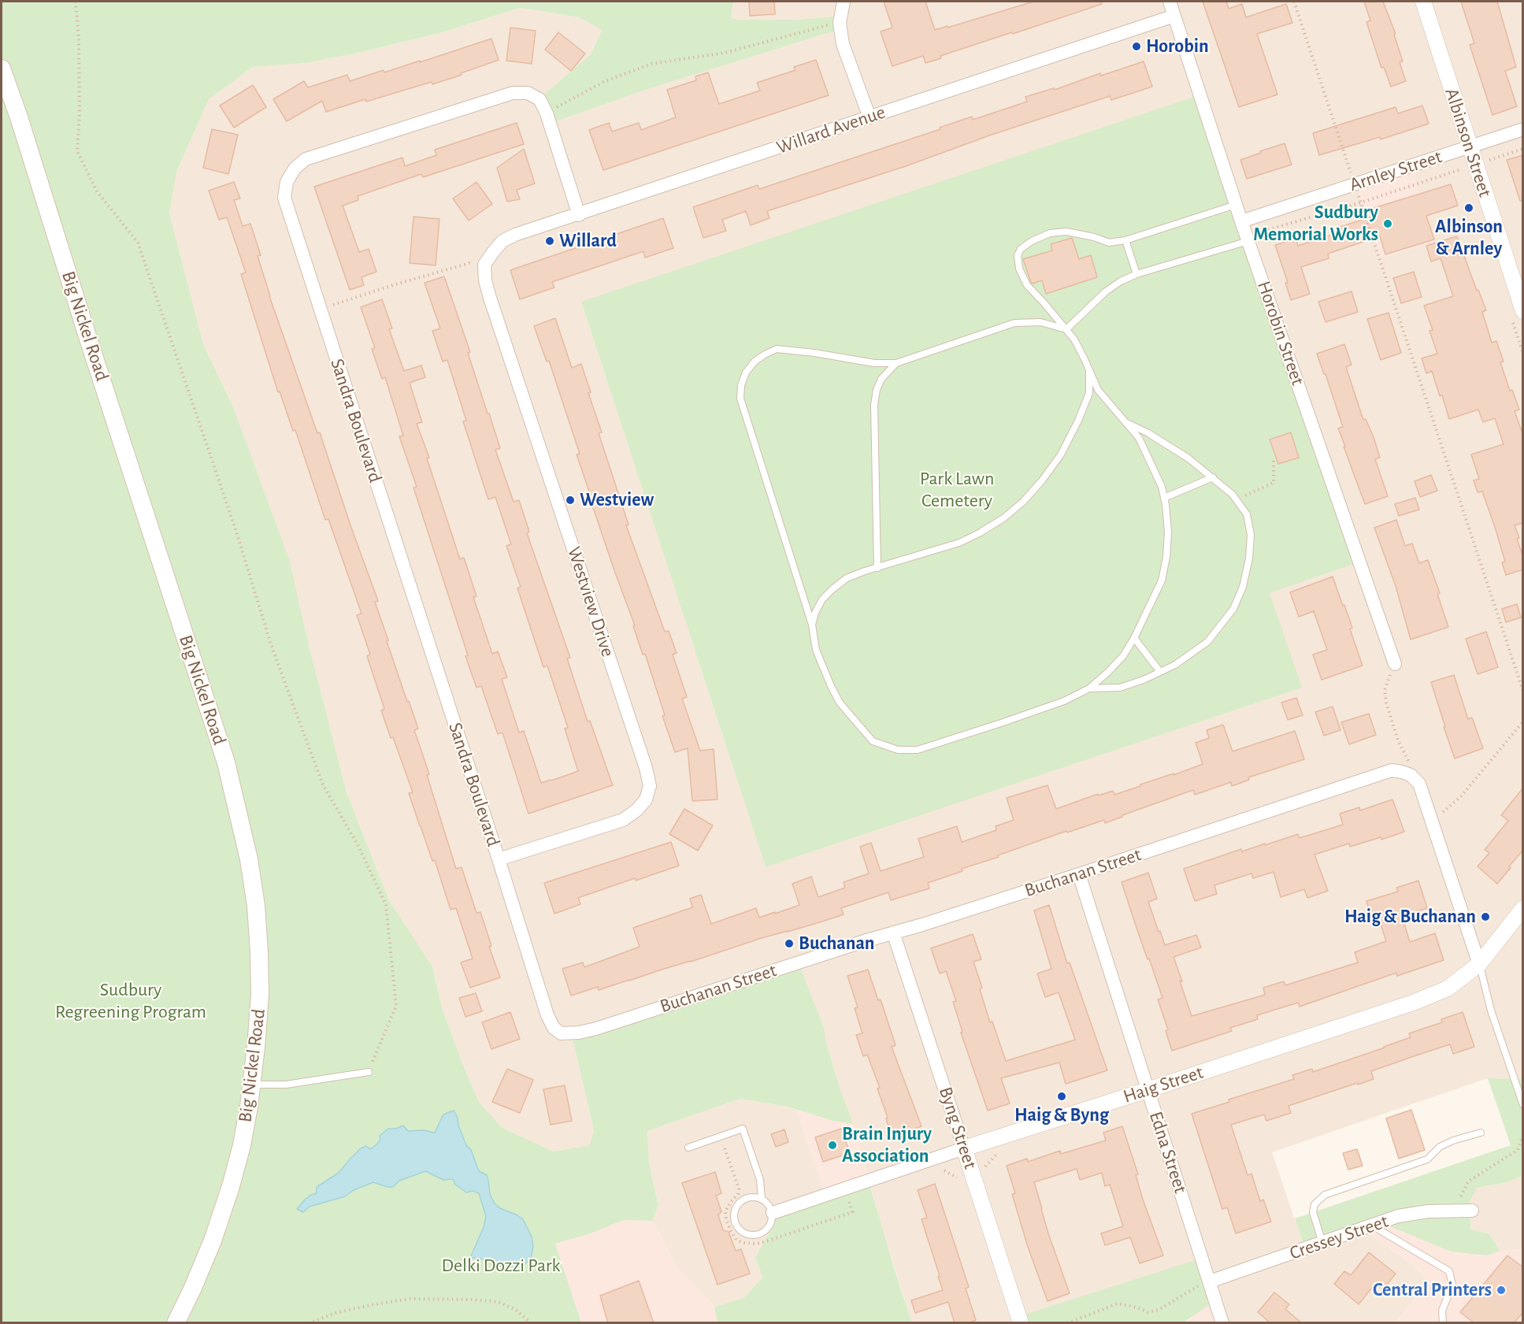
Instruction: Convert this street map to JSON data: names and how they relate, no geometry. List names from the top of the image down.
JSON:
{
  "streets": {
    "main road": ["Big Nickel Road"],
    "street": [
      "Willard Avenue",
      "Albinson Street",
      "Arnley Street",
      "Horobin Street",
      "Sandra Boulevard",
      "Westview Drive",
      "Buchanan Street",
      "Haig Street",
      "Byng Street",
      "Edna Street",
      "Cressey Street"
    ]
  },
  "crossings": [
    ["Willard Avenue", "Horobin Street"],
    ["Willard Avenue", "Sandra Boulevard"],
    ["Willard Avenue", "Westview Drive"],
    ["Albinson Street", "Arnley Street"],
    ["Arnley Street", "Horobin Street"],
    ["Sandra Boulevard", "Westview Drive"],
    ["Sandra Boulevard", "Buchanan Street"],
    ["Buchanan Street", "Byng Street"],
    ["Buchanan Street", "Edna Street"],
    ["Haig Street", "Byng Street"],
    ["Haig Street", "Edna Street"],
    ["Edna Street", "Cressey Street"]
  ],
  "parks": ["Park Lawn Cemetery", "Sudbury Regreening Program", "Delki Dozzi Park"],
  "places": [
    "Horobin",
    "Albinson & Arnley",
    "Sudbury Memorial Works",
    "Willard",
    "Westview",
    "Haig & Buchanan",
    "Buchanan",
    "Haig & Byng",
    "Brain Injury Association",
    "Central Printers"
  ]
}
